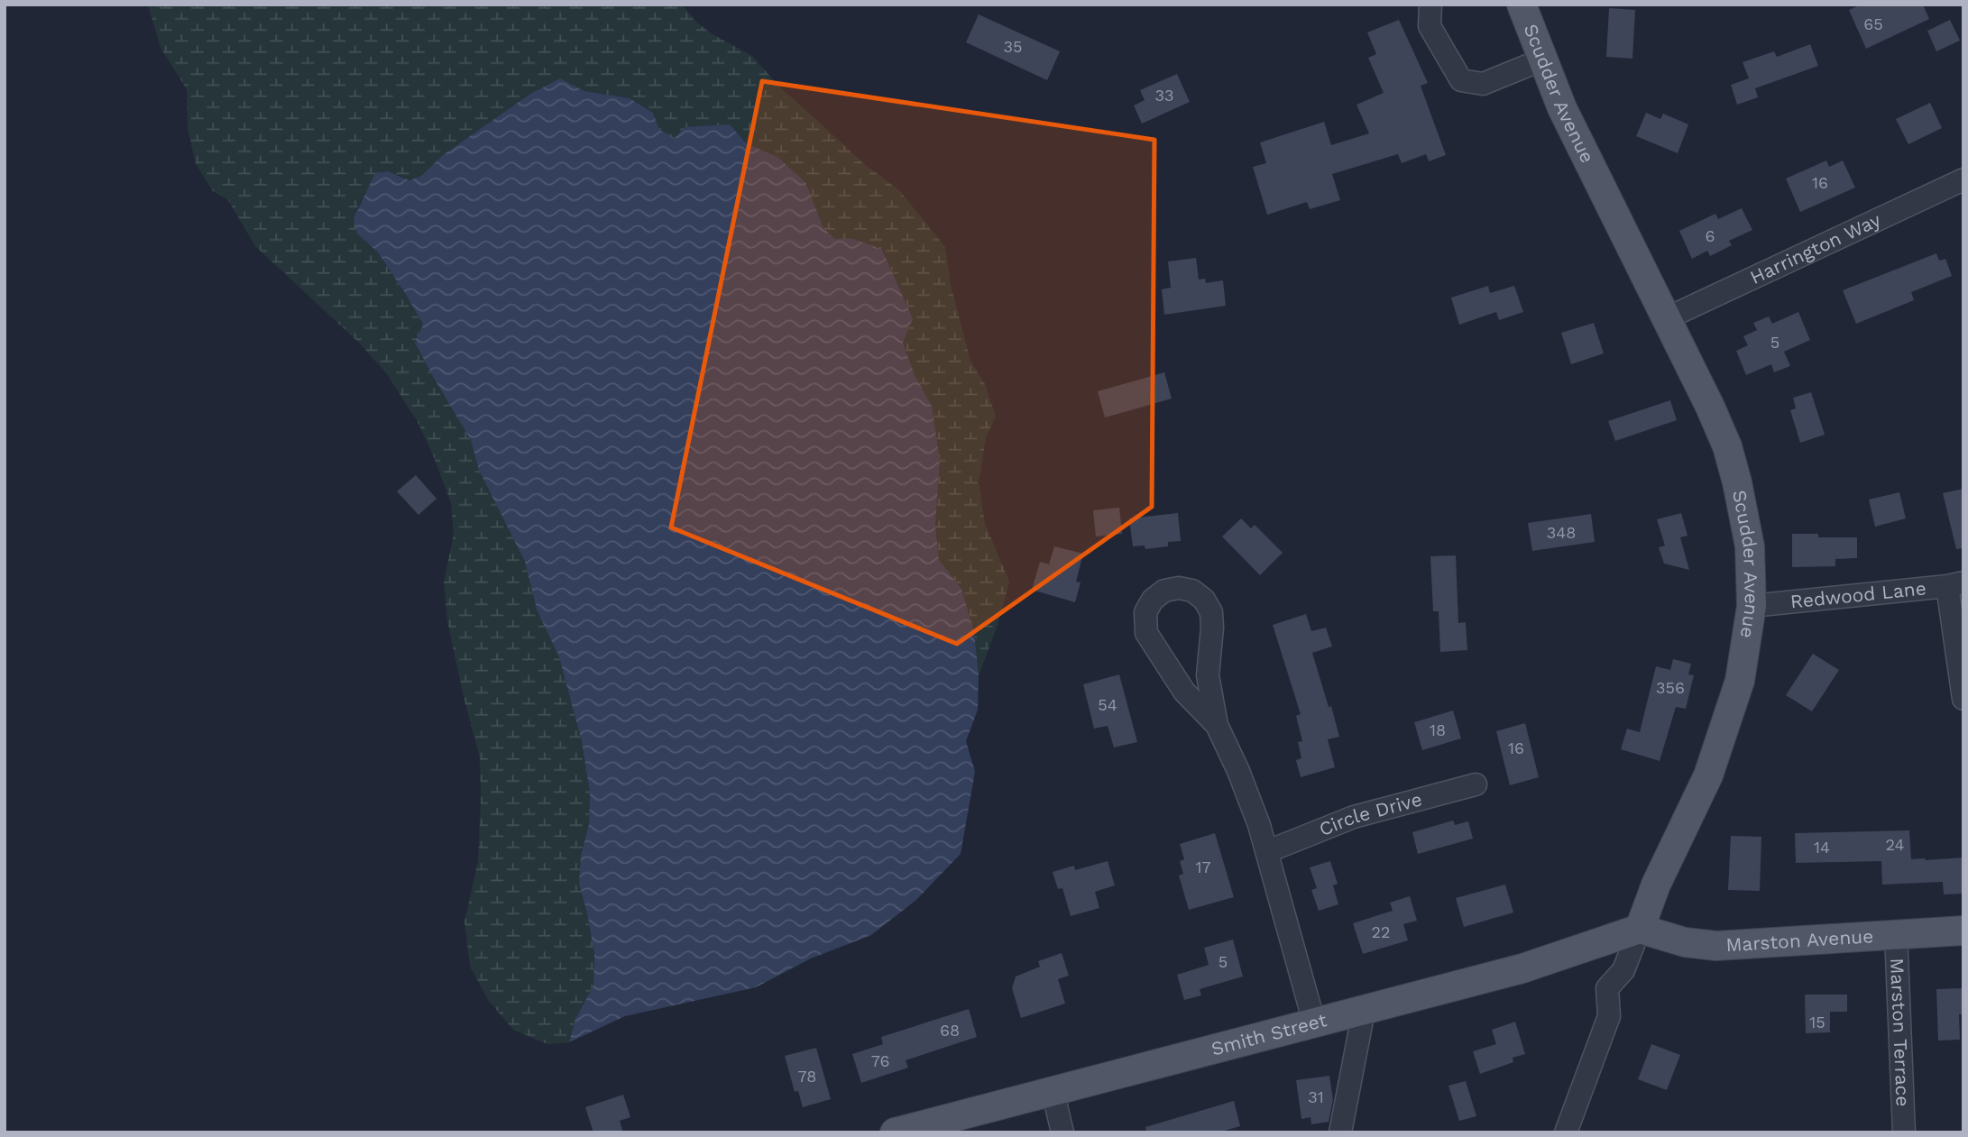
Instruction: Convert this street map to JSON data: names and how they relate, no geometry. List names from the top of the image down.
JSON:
{
  "streets": {
    "main road": ["Scudder Avenue", "Marston Avenue", "Smith Street"],
    "street": [
      "Harrington Way",
      "Redwood Lane",
      "Circle Drive",
      "Marston Terrace"
    ]
  },
  "crossings": [
    ["Scudder Avenue", "Harrington Way"],
    ["Scudder Avenue", "Redwood Lane"],
    ["Scudder Avenue", "Marston Avenue"],
    ["Scudder Avenue", "Smith Street"],
    ["Marston Avenue", "Marston Terrace"],
    ["Marston Avenue", "Smith Street"]
  ],
  "house_numbers": [
    "65",
    "35",
    "33",
    "16",
    "6",
    "5",
    "348",
    "356",
    "54",
    "18",
    "16",
    "24",
    "14",
    "17",
    "22",
    "5",
    "15",
    "68",
    "76",
    "78",
    "31"
  ]
}
